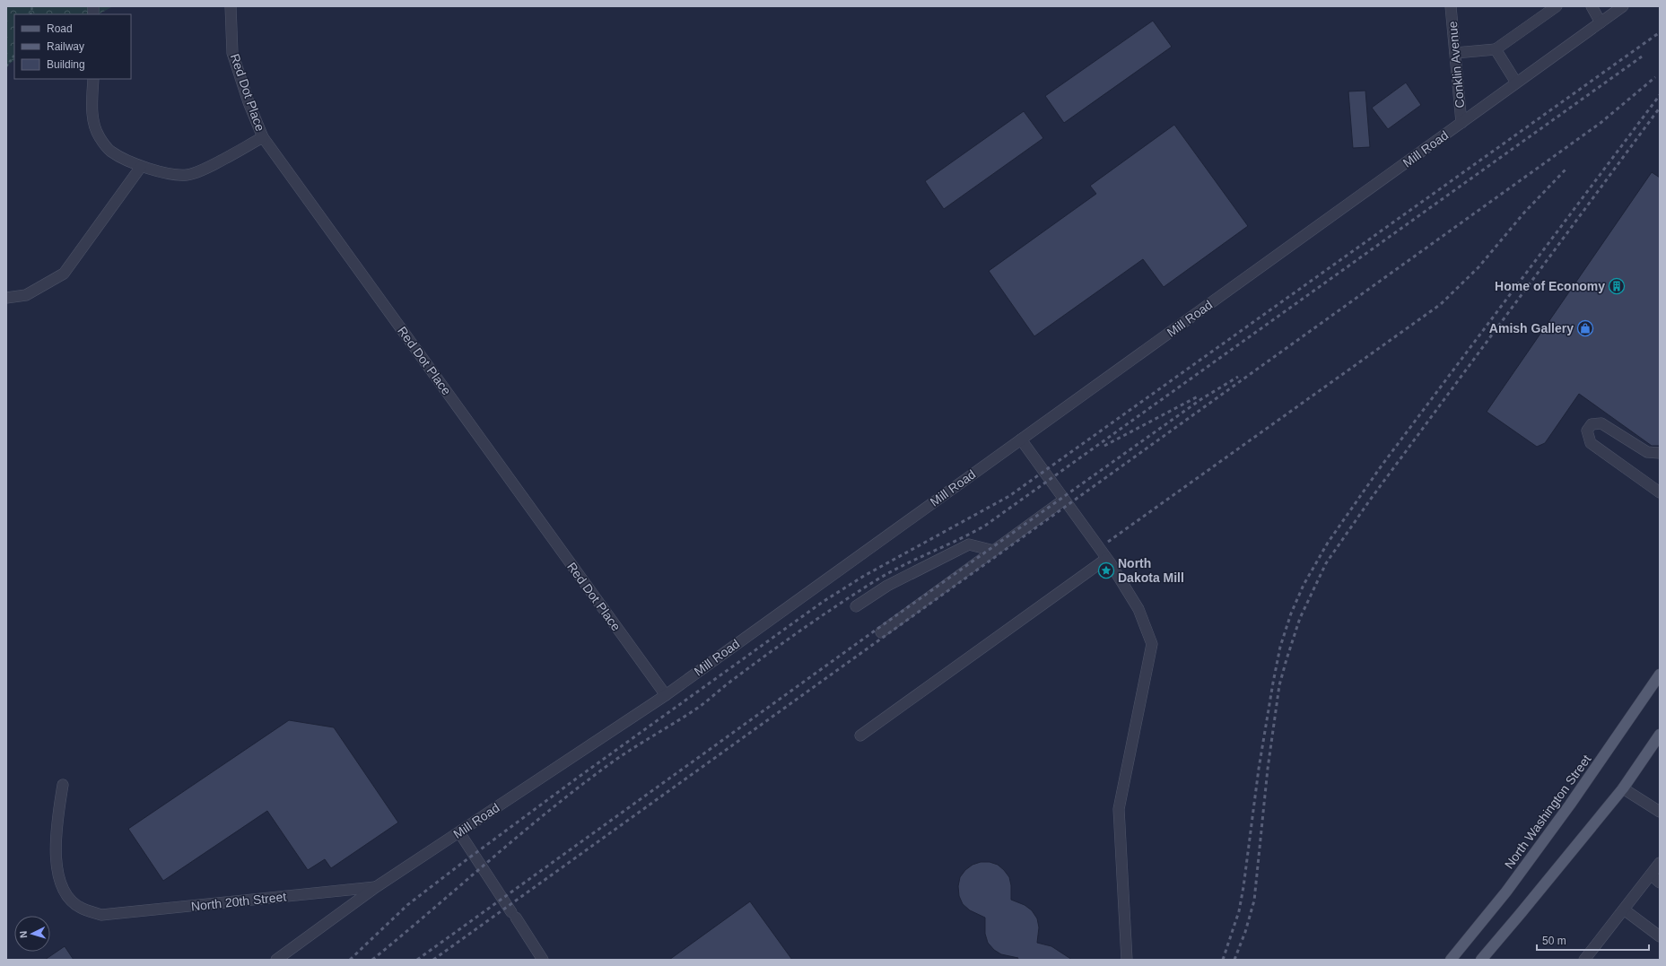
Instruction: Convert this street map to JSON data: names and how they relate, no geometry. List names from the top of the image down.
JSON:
{
  "streets": {
    "main road": ["North Washington Street"],
    "street": [
      "Conklin Avenue",
      "Red Dot Place",
      "Mill Road",
      "North 20th Street"
    ]
  },
  "crossings": [
    ["Conklin Avenue", "Mill Road"],
    ["Red Dot Place", "Mill Road"],
    ["Mill Road", "North 20th Street"]
  ],
  "places": {
    "building": ["Home of Economy"],
    "shop": ["Amish Gallery"],
    "place": ["North Dakota Mill"]
  },
  "legend": ["Road", "Railway", "Building"],
  "scale_bar": "50 m",
  "north": "left"
}
